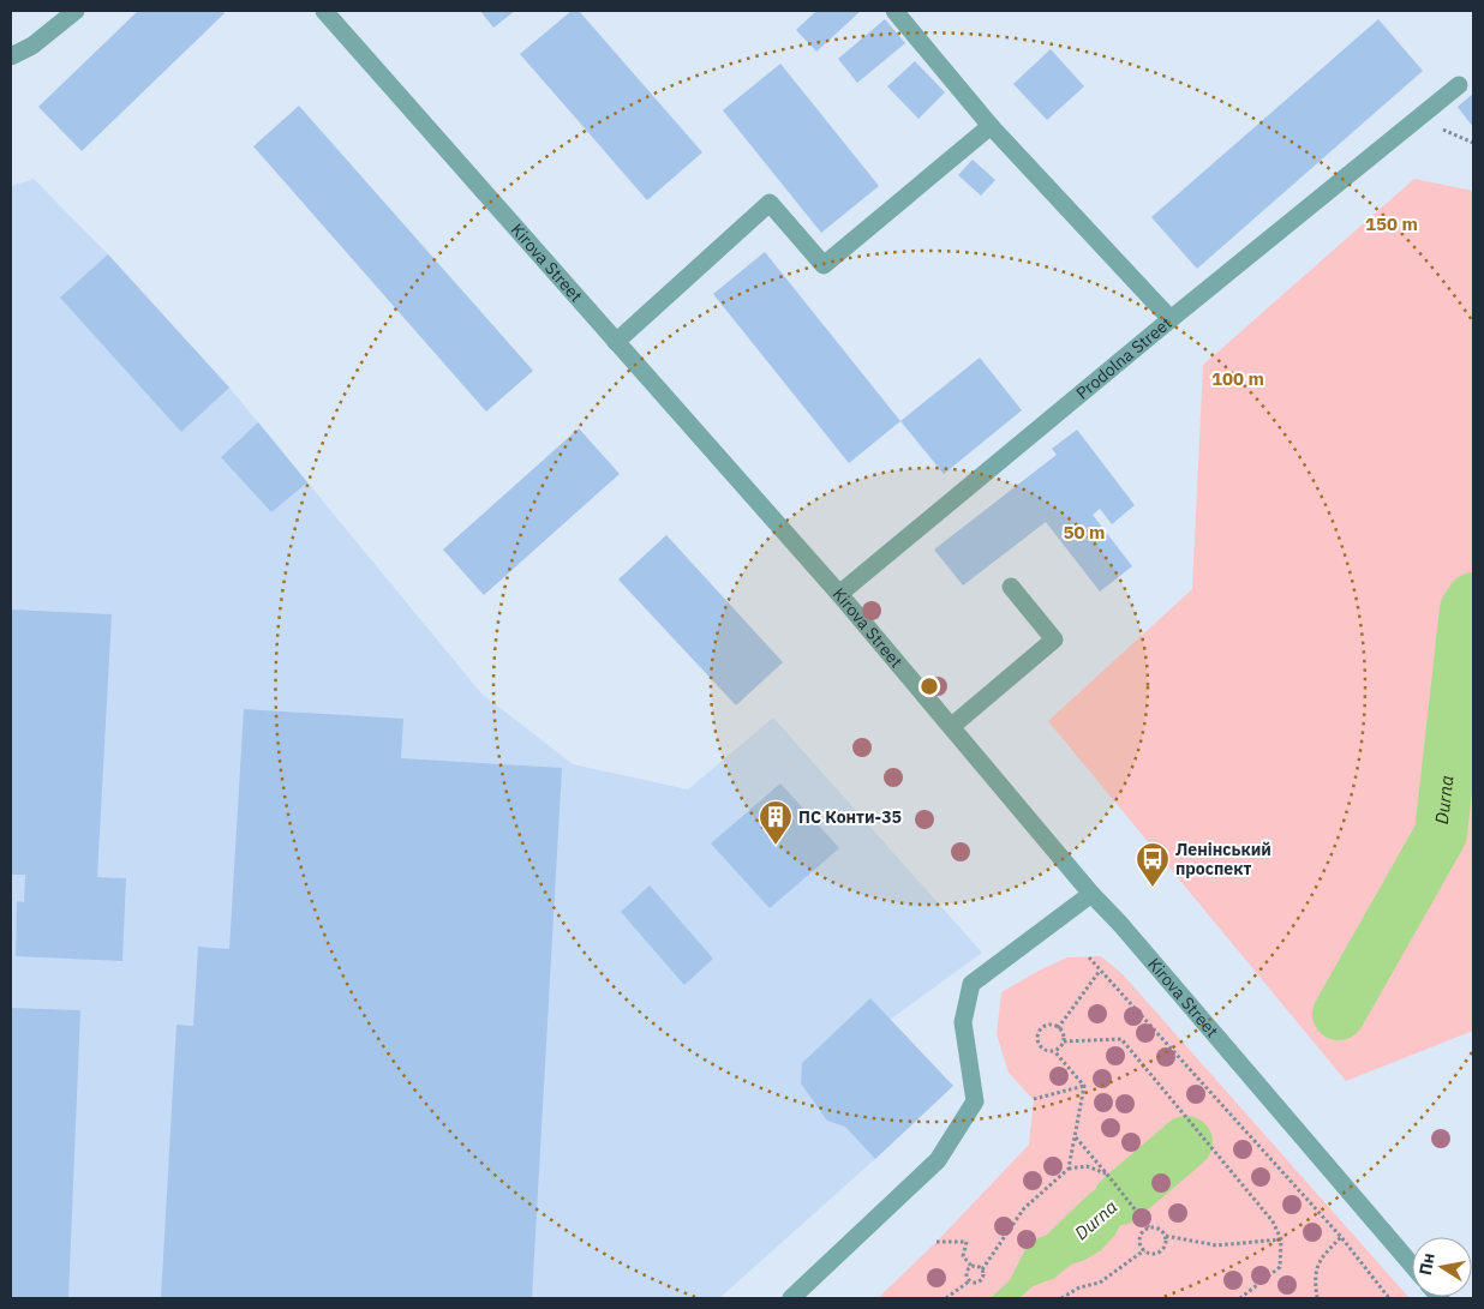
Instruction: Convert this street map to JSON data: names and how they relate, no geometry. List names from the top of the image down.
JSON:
{
  "streets": {
    "street": ["Kirova Street", "Prodolna Street"]
  },
  "crossings": [
    ["Kirova Street", "Prodolna Street"]
  ],
  "water": ["Durna"],
  "places": {
    "building": ["ПС Конти-35"],
    "bus stop": ["Ленінський проспект"]
  },
  "north": "left",
  "rings": ["150 m", "100 m", "50 m"]
}
